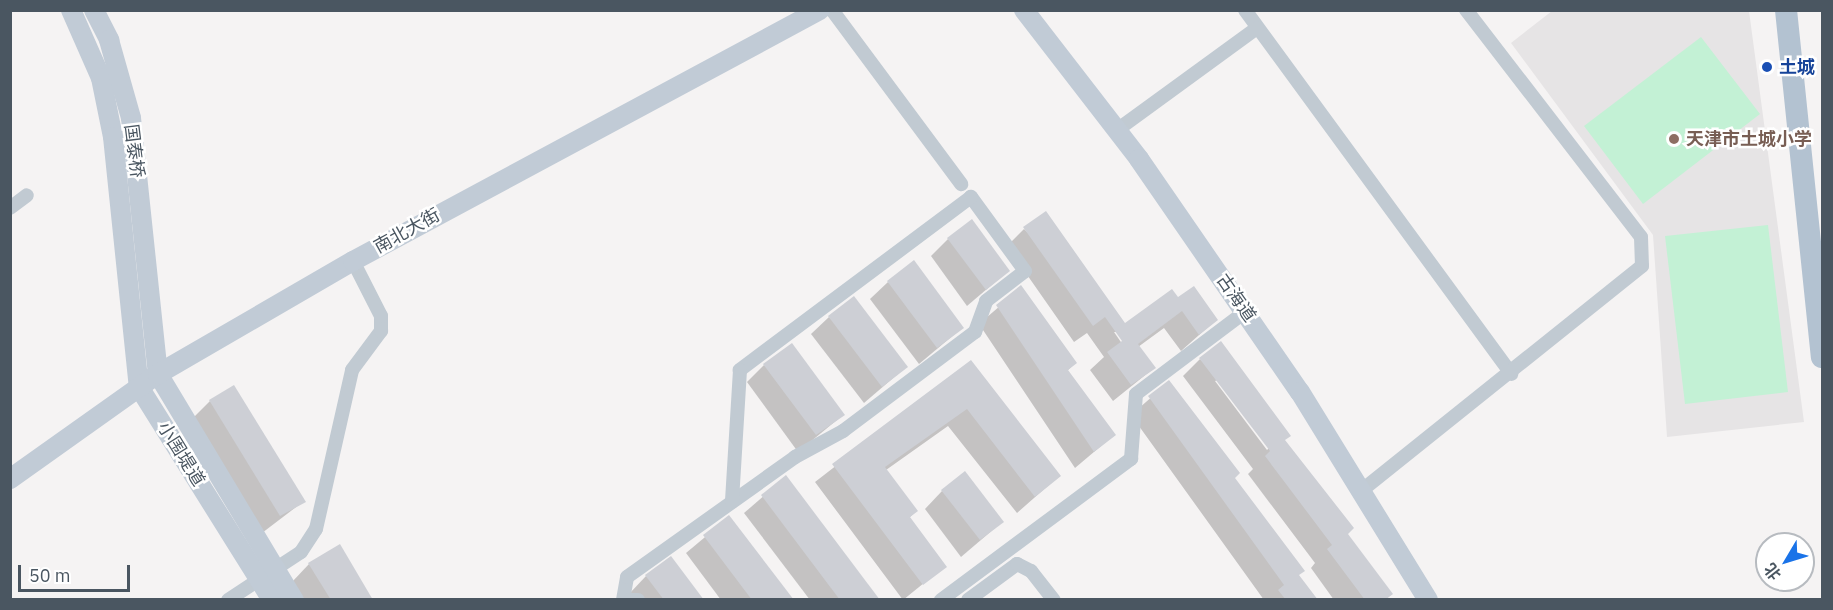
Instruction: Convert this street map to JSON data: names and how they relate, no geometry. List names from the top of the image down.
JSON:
{
  "streets": {
    "street": [
      "国泰桥",
      "南北大街",
      "古海道",
      "小围堤道"
    ]
  },
  "crossings": [
    ["国泰桥", "小围堤道"],
    ["南北大街", "小围堤道"]
  ],
  "places": ["土城", "天津市土城小学"],
  "scale_bar": "50 m",
  "north": "bottom left"
}
